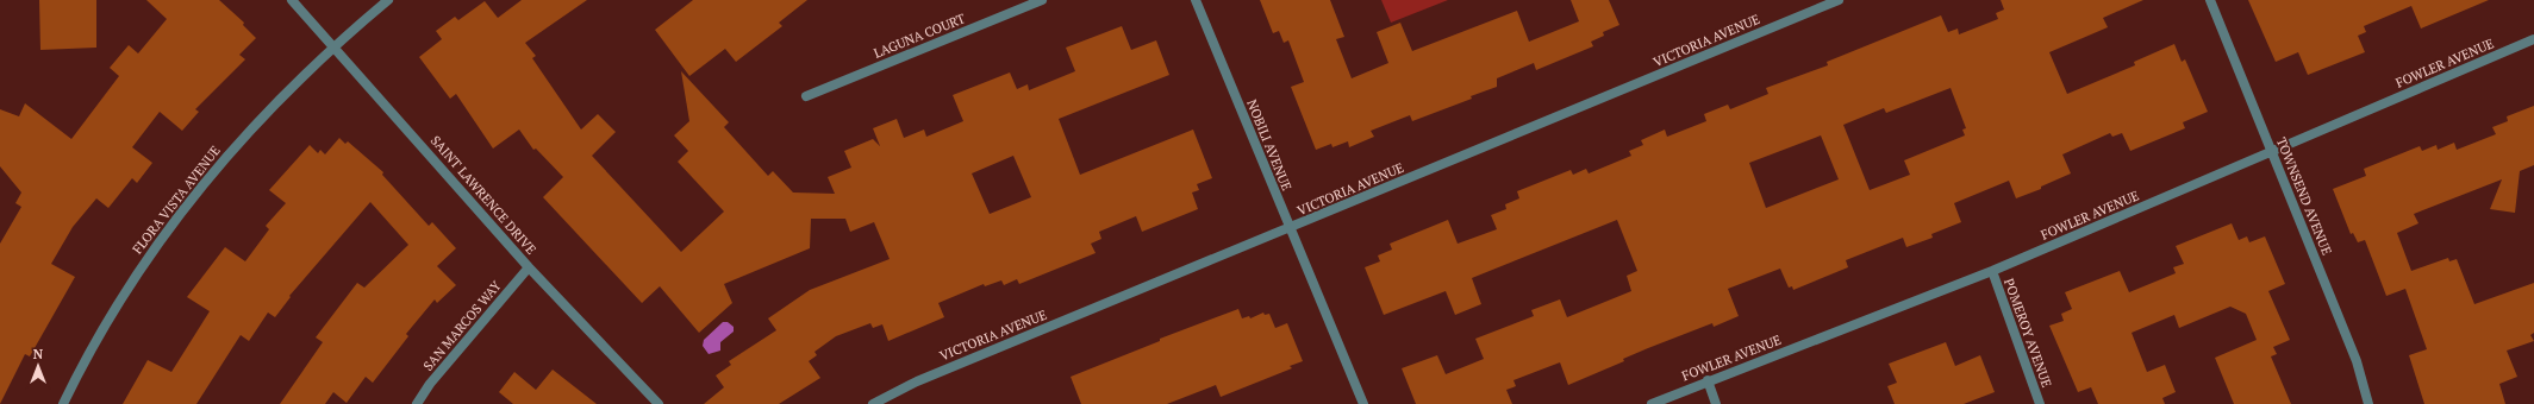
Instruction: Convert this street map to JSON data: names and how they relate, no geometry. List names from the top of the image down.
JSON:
{
  "streets": {
    "street": [
      "LAGUNA COURT",
      "VICTORIA AVENUE",
      "FOWLER AVENUE",
      "NOBILI AVENUE",
      "SAINT LAWRENCE DRIVE",
      "TOWNSEND AVENUE",
      "FLORA VISTA AVENUE",
      "SAN MARCOS WAY",
      "POMEROY AVENUE"
    ]
  },
  "crossings": [
    ["VICTORIA AVENUE", "NOBILI AVENUE"],
    ["FOWLER AVENUE", "TOWNSEND AVENUE"],
    ["FOWLER AVENUE", "POMEROY AVENUE"],
    ["SAINT LAWRENCE DRIVE", "FLORA VISTA AVENUE"],
    ["SAINT LAWRENCE DRIVE", "SAN MARCOS WAY"]
  ],
  "north": "top"
}
